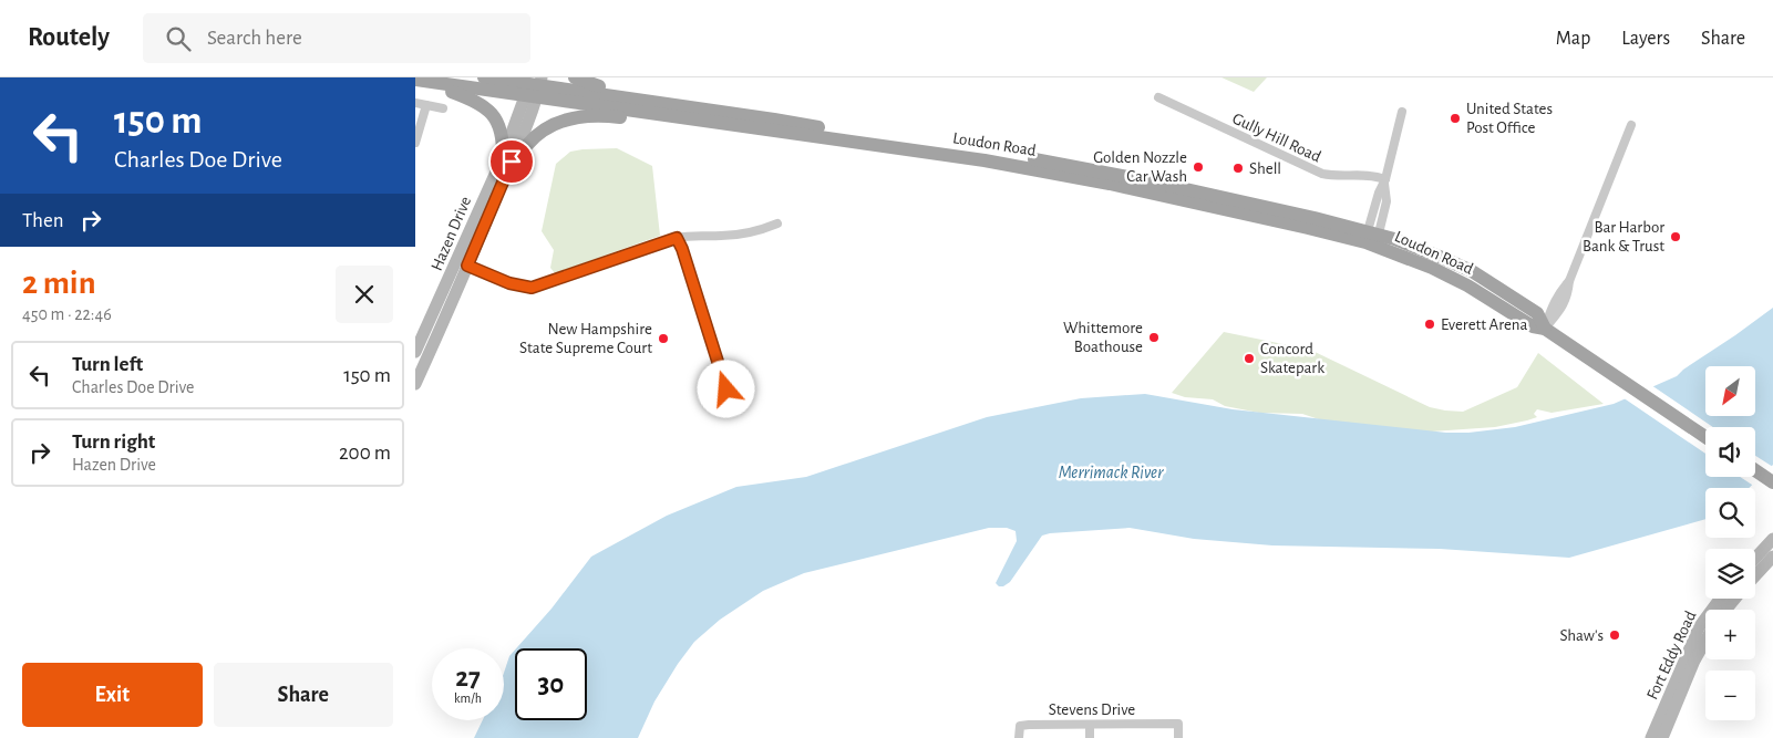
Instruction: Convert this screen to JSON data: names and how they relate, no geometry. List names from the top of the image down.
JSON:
{
  "streets": {
    "main road": ["Loudon Road"],
    "street": [
      "Gully Hill Road",
      "Hazen Drive",
      "Fort Eddy Road",
      "Stevens Drive"
    ]
  },
  "crossings": [
    ["Loudon Road", "Hazen Drive"]
  ],
  "water": ["Merrimack River"],
  "places": [
    "United States Post Office",
    "Golden Nozzle Car Wash",
    "Shell",
    "Bar Harbor Bank & Trust",
    "Everett Arena",
    "Whittemore Boathouse",
    "New Hampshire State Supreme Court",
    "Concord Skatepark",
    "Shaw's"
  ],
  "north": "bottom left",
  "page": {
    "header": "Routely",
    "search": "Search here",
    "nav": ["Map", "Layers", "Share"],
    "turn": ["150 m", "Charles Doe Drive"],
    "then": "Then",
    "heading": ["2 min", "450 m · 22:46"],
    "list": [
      {
        "name": "Turn left",
        "note": "Charles Doe Drive",
        "value": "150 m"
      },
      {
        "name": "Turn right",
        "note": "Hazen Drive",
        "value": "200 m"
      }
    ],
    "map_buttons": ["+", "−"],
    "speed": "27 km/h",
    "limit": "30",
    "buttons": ["Exit", "Share"]
  }
}
